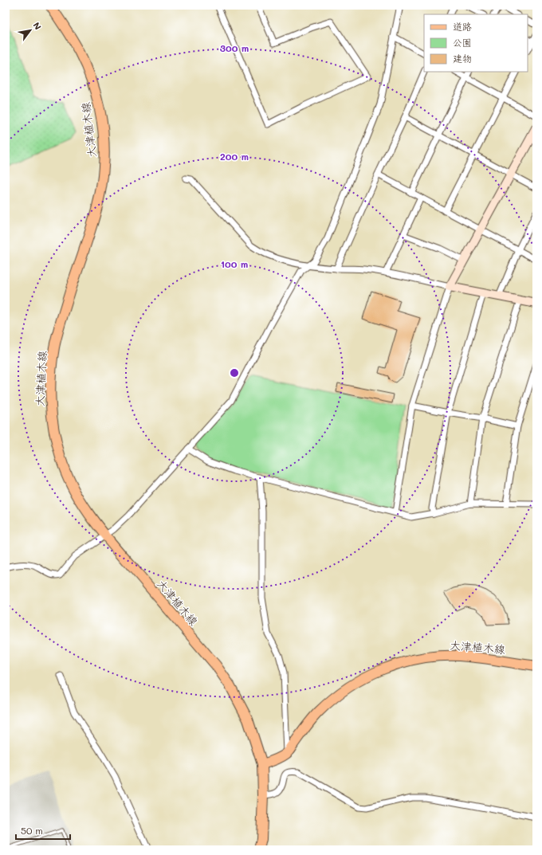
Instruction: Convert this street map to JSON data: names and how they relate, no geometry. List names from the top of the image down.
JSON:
{
  "streets": {
    "main road": ["大津植木線"]
  },
  "legend": ["道路", "公園", "建物"],
  "scale_bar": "50 m",
  "north": "top right",
  "rings": ["300 m", "200 m", "100 m"]
}
